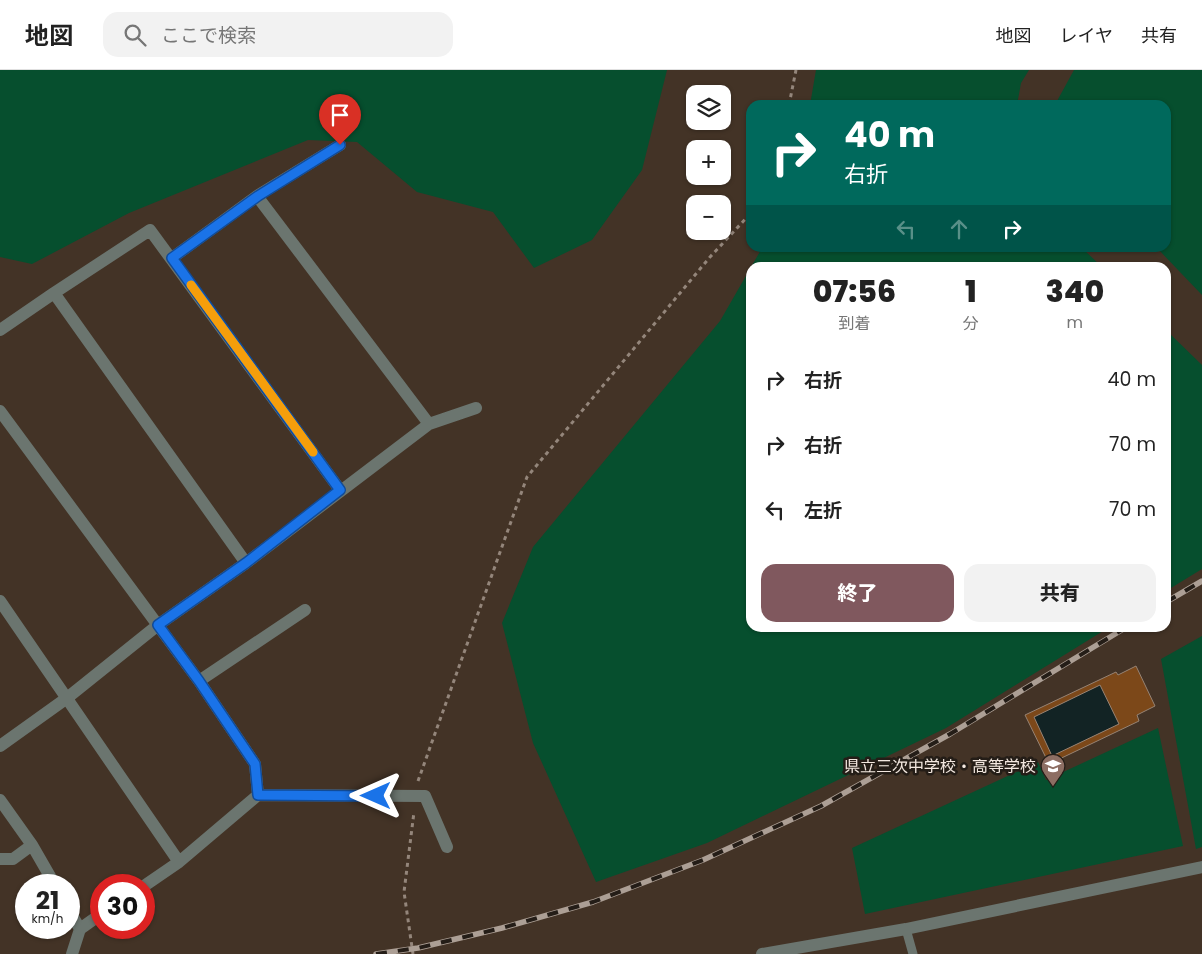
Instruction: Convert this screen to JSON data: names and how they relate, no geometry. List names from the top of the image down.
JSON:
{
  "places": {
    "school or university": ["県立三次中学校・高等学校"]
  },
  "page": {
    "header": "地図",
    "search": "ここで検索",
    "nav": ["地図", "レイヤ", "共有"],
    "map_buttons": ["+", "−"],
    "turn": ["40 m", "右折"],
    "eta": [
      "07:56",
      "到着",
      "1",
      "分",
      "340",
      "m"
    ],
    "list": [
      {
        "name": "右折",
        "value": "40 m"
      },
      {
        "name": "右折",
        "value": "70 m"
      },
      {
        "name": "左折",
        "value": "70 m"
      }
    ],
    "buttons": ["終了", "共有"],
    "speed": "21 km/h",
    "limit": "30"
  }
}
